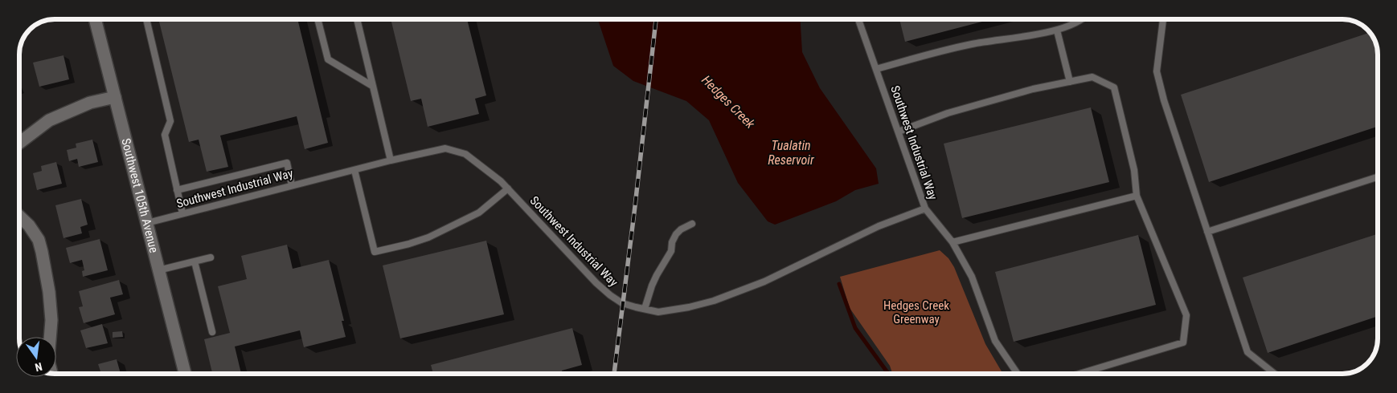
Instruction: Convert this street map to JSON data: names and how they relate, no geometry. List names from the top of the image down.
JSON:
{
  "streets": {
    "street": ["Southwest 105th Avenue"],
    "lane": ["Southwest Industrial Way"]
  },
  "crossings": [
    ["Southwest Industrial Way", "Southwest 105th Avenue"]
  ],
  "water": ["Hedges Creek", "Tualatin Reservoir"],
  "parks": ["Hedges Creek Greenway"],
  "north": "bottom"
}
